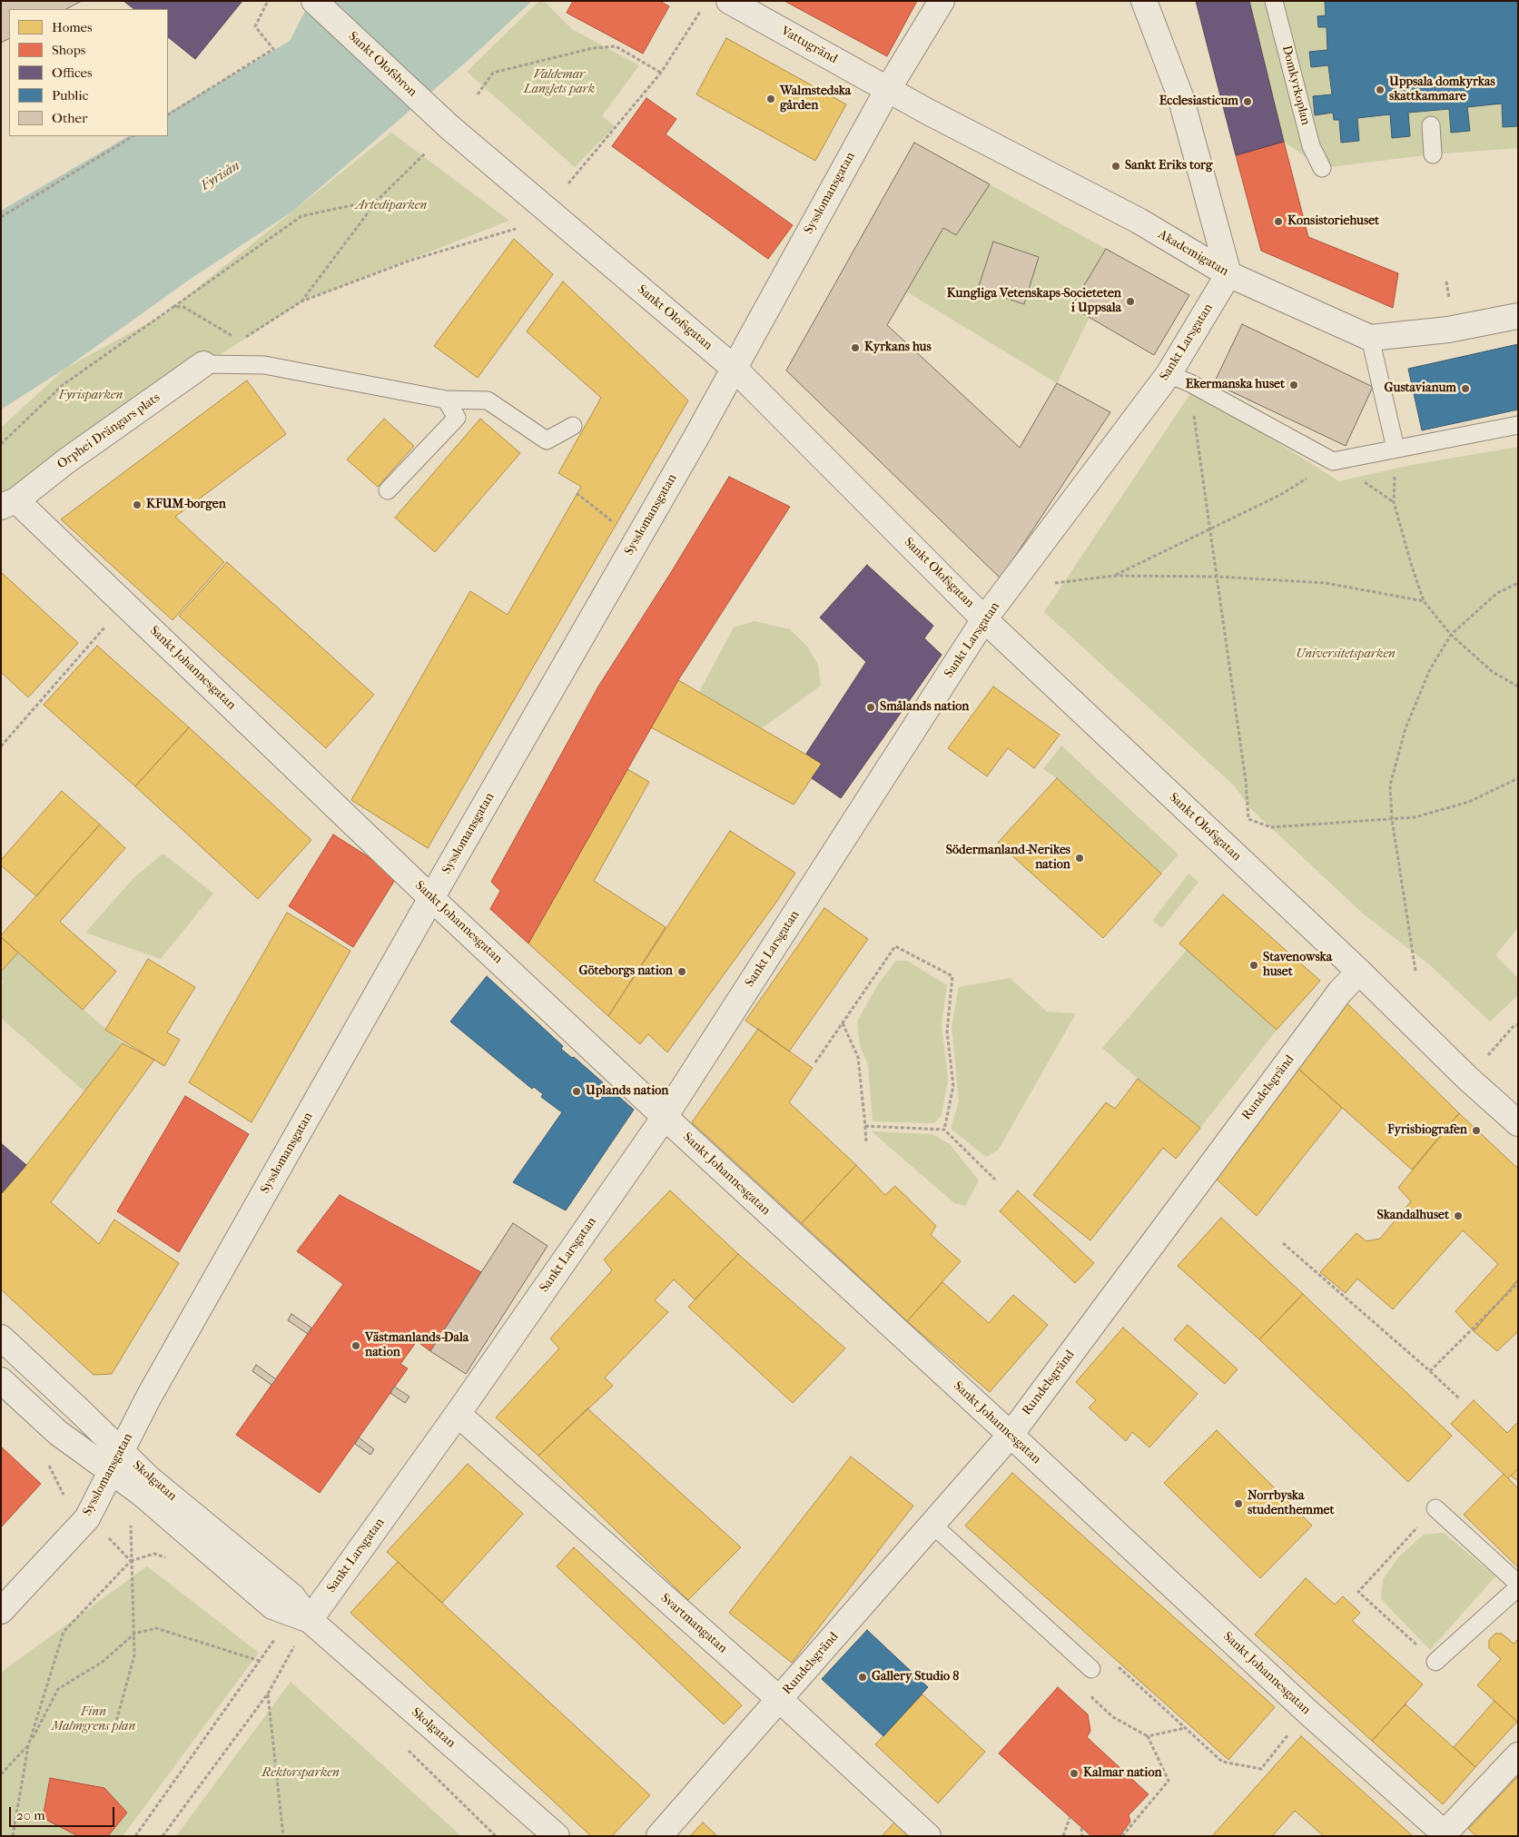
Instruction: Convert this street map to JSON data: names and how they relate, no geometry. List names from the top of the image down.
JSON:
{
  "streets": {
    "street": [
      "Vattugränd",
      "Sankt Olofsbron",
      "Sysslomansgatan",
      "Akademigatan",
      "Sankt Olofsgatan",
      "Sankt Larsgatan",
      "Orphei Drängars plats",
      "Sankt Johannesgatan",
      "Rundelsgränd",
      "Skolgatan",
      "Svartmangatan"
    ],
    "lane": ["Domkyrkoplan"]
  },
  "crossings": [
    ["Vattugränd", "Sysslomansgatan"],
    ["Vattugränd", "Akademigatan"],
    ["Sankt Olofsbron", "Sankt Olofsgatan"],
    ["Sysslomansgatan", "Akademigatan"],
    ["Sysslomansgatan", "Sankt Olofsgatan"],
    ["Sysslomansgatan", "Sankt Johannesgatan"],
    ["Sysslomansgatan", "Skolgatan"],
    ["Akademigatan", "Sankt Larsgatan"],
    ["Sankt Olofsgatan", "Sankt Larsgatan"],
    ["Sankt Olofsgatan", "Rundelsgränd"],
    ["Sankt Larsgatan", "Sankt Johannesgatan"],
    ["Sankt Larsgatan", "Skolgatan"],
    ["Sankt Larsgatan", "Svartmangatan"],
    ["Orphei Drängars plats", "Sankt Johannesgatan"],
    ["Sankt Johannesgatan", "Rundelsgränd"],
    ["Rundelsgränd", "Svartmangatan"]
  ],
  "water": ["Fyrisån"],
  "parks": [
    "Valdemar Langlets park",
    "Artediparken",
    "Fyrisparken",
    "Universitetsparken",
    "Finn Malmgrens plan",
    "Rektorsparken"
  ],
  "places": [
    "Uppsala domkyrkas skattkammare",
    "Walmstedska gården",
    "Ecclesiasticum",
    "Sankt Eriks torg",
    "Konsistoriehuset",
    "Kungliga Vetenskaps-Societeten i Uppsala",
    "Kyrkans hus",
    "Ekermanska huset",
    "Gustavianum",
    "KFUM-borgen",
    "Smålands nation",
    "Södermanland-Nerikes nation",
    "Stavenowska huset",
    "Göteborgs nation",
    "Uplands nation",
    "Fyrisbiografen",
    "Skandalhuset",
    "Västmanlands-Dala nation",
    "Norrbyska studenthemmet",
    "Gallery Studio 8",
    "Kalmar nation"
  ],
  "legend": [
    "Homes",
    "Shops",
    "Offices",
    "Public",
    "Other"
  ],
  "scale_bar": "20 m"
}
